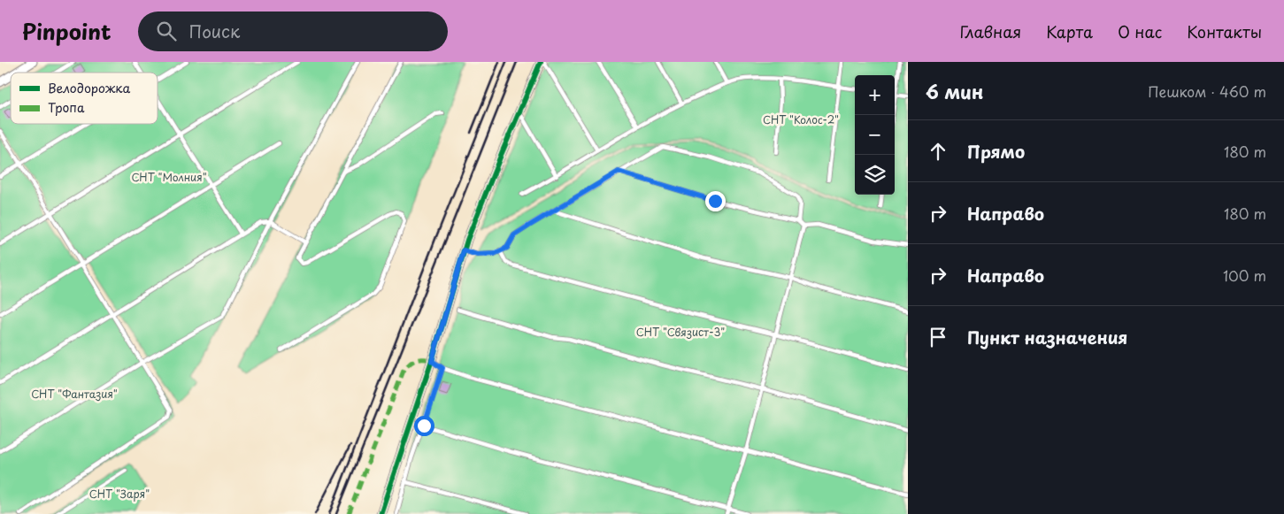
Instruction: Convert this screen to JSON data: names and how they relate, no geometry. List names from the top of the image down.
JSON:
{
  "parks": [
    "СНТ \"Колос-2\"",
    "СНТ \"Молния\"",
    "СНТ \"Связист-3\"",
    "СНТ \"Фантазия\"",
    "СНТ \"Заря\""
  ],
  "legend": ["Велодорожка", "Тропа"],
  "page": {
    "header": "Pinpoint",
    "search": "Поиск",
    "nav": [
      "Главная",
      "Карта",
      "О нас",
      "Контакты"
    ],
    "heading": ["6 мин", "Пешком · 460 m"],
    "map_buttons": ["+", "−"],
    "list": [
      ["Прямо", "180 m"],
      ["Направо", "180 m"],
      ["Направо", "100 m"],
      "Пункт назначения"
    ]
  }
}
